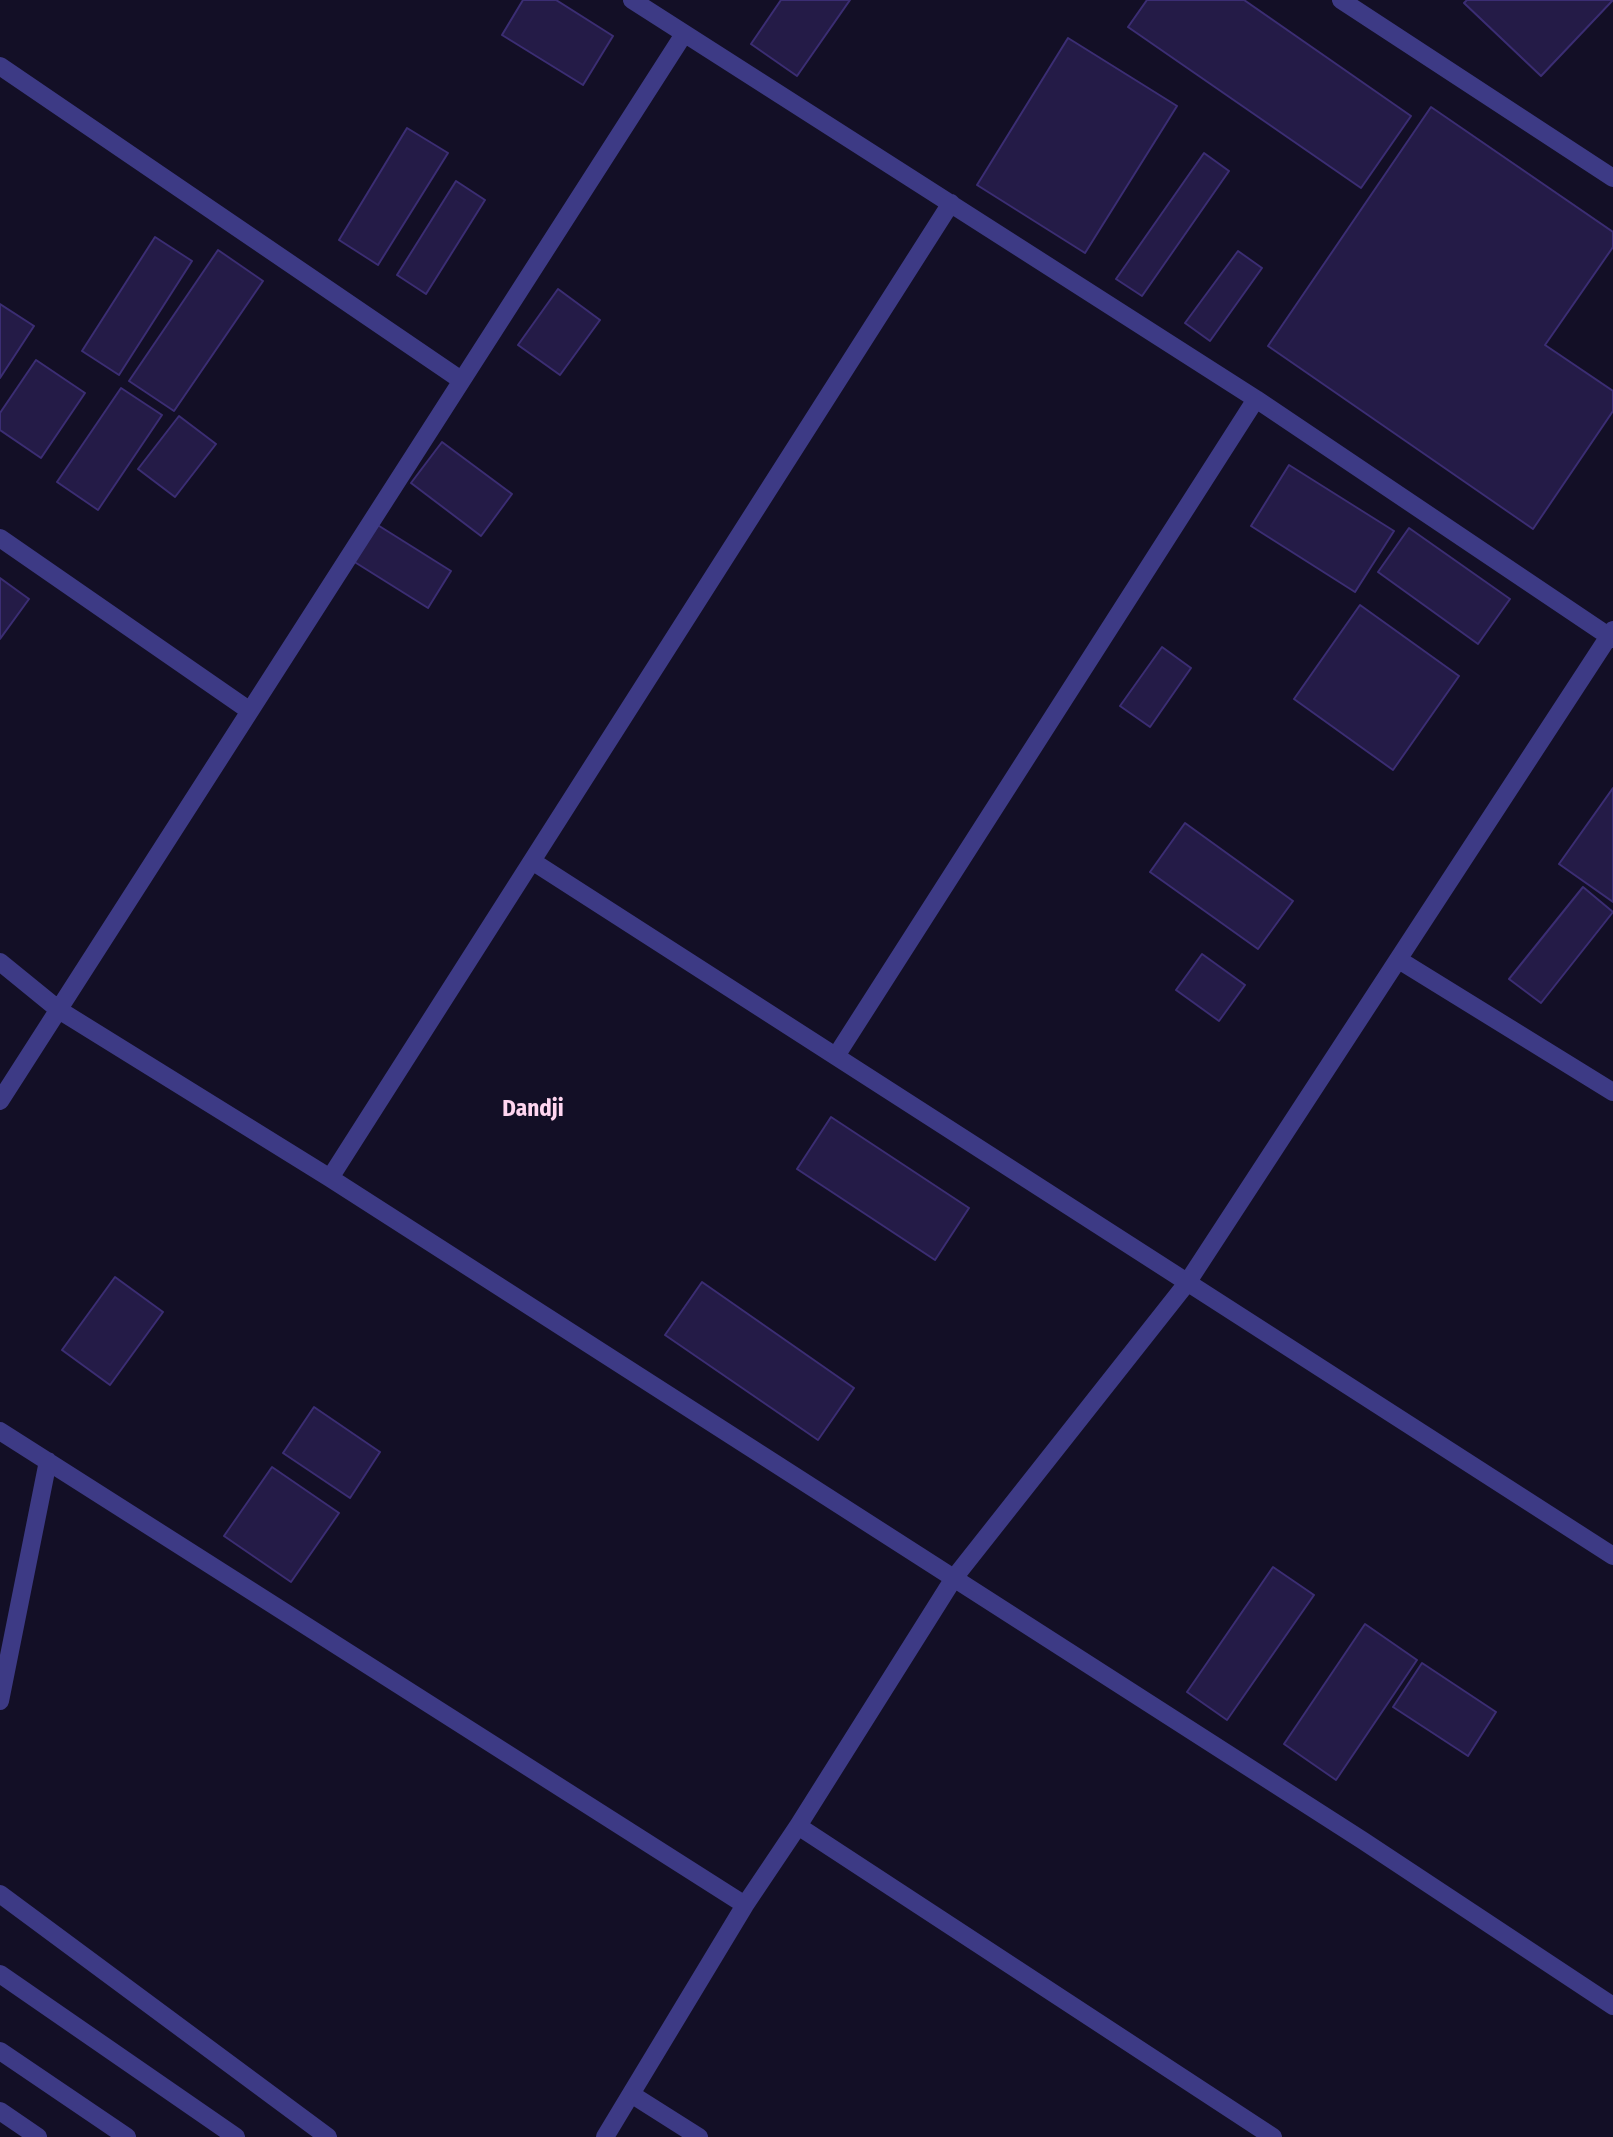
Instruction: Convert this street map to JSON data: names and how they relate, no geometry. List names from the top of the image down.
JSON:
{
  "districts": ["Dandji"]
}
